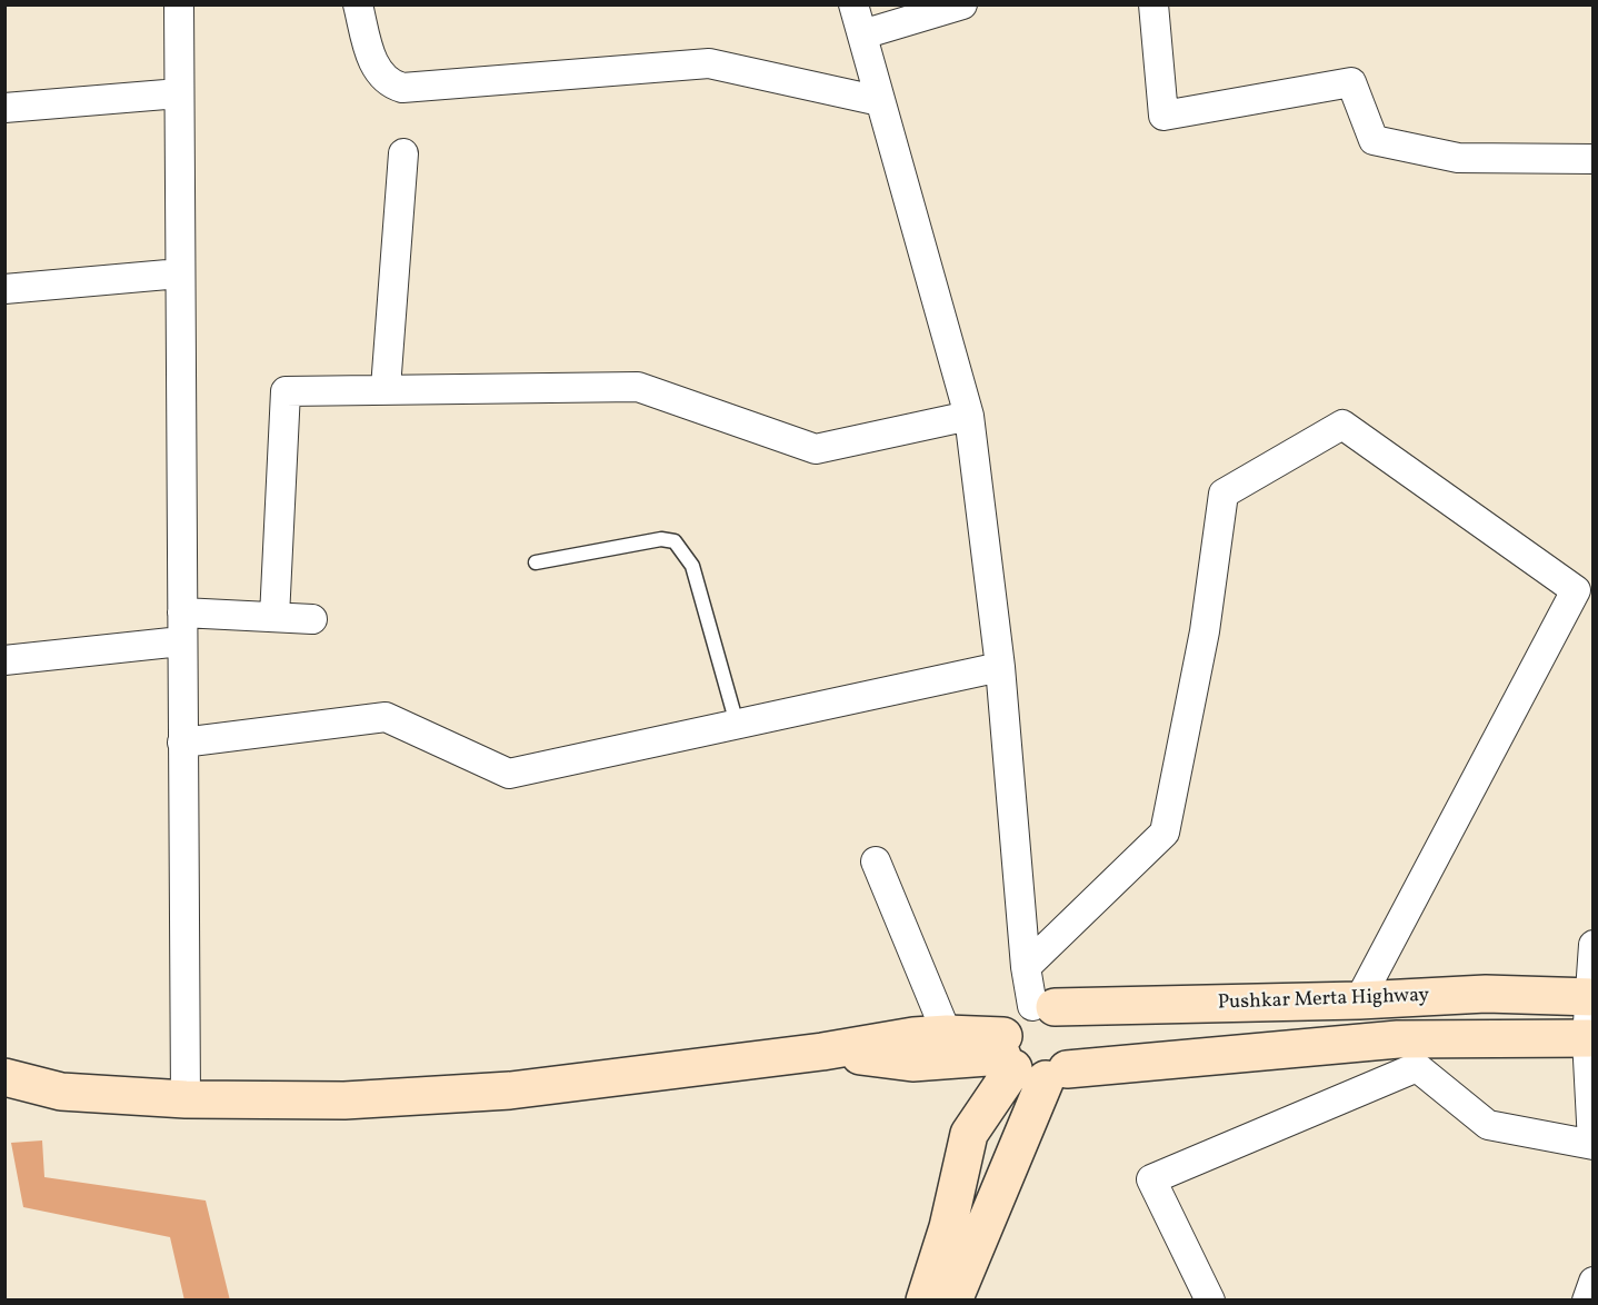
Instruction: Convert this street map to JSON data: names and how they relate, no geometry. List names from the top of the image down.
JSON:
{
  "streets": {
    "street": ["Pushkar Merta Highway"]
  }
}
